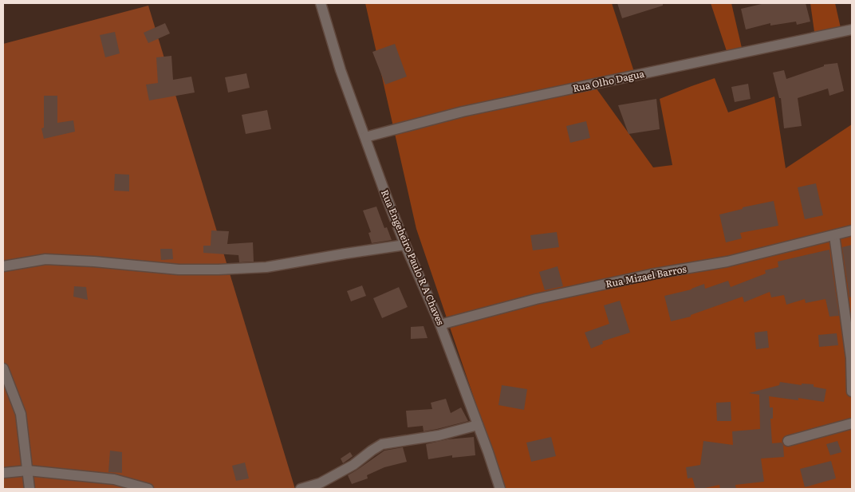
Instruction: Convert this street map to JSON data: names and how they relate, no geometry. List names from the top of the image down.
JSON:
{
  "streets": {
    "street": ["Rua Olho Dagua", "Rua Engeheiro Paulo R A Chaves", "Rua Mizael Barros"]
  },
  "crossings": [
    ["Rua Olho Dagua", "Rua Engeheiro Paulo R A Chaves"],
    ["Rua Engeheiro Paulo R A Chaves", "Rua Mizael Barros"]
  ]
}
